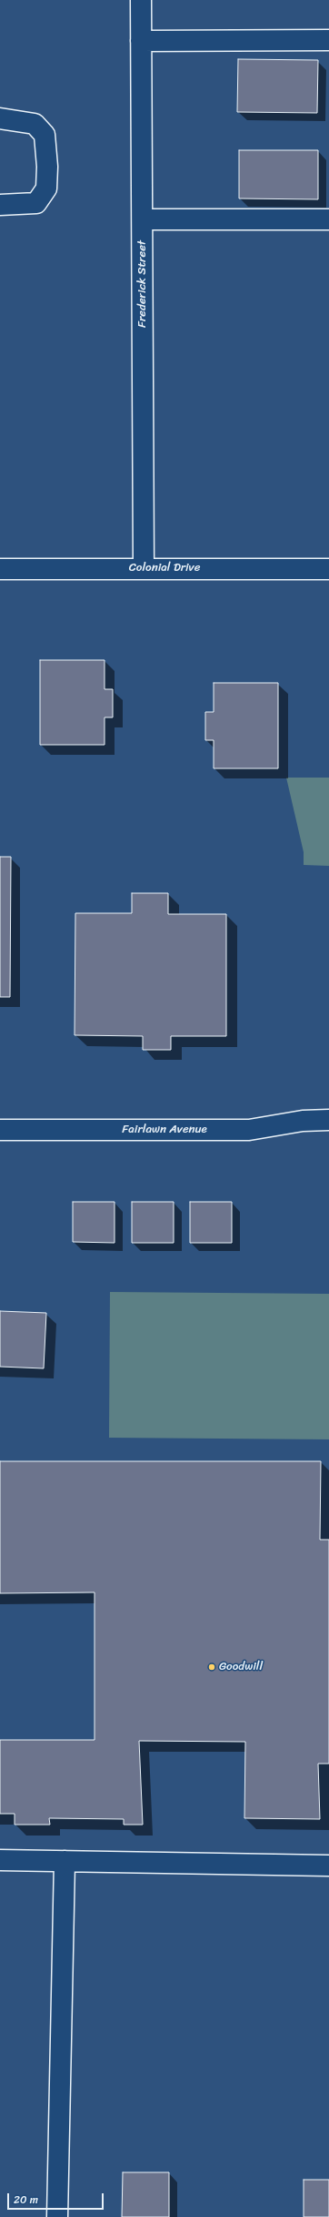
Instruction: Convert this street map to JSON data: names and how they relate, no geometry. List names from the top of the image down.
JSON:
{
  "streets": {
    "street": ["Frederick Street", "Colonial Drive", "Fairlawn Avenue"]
  },
  "crossings": [
    ["Frederick Street", "Colonial Drive"]
  ],
  "places": ["Goodwill"],
  "scale_bar": "20 m"
}
